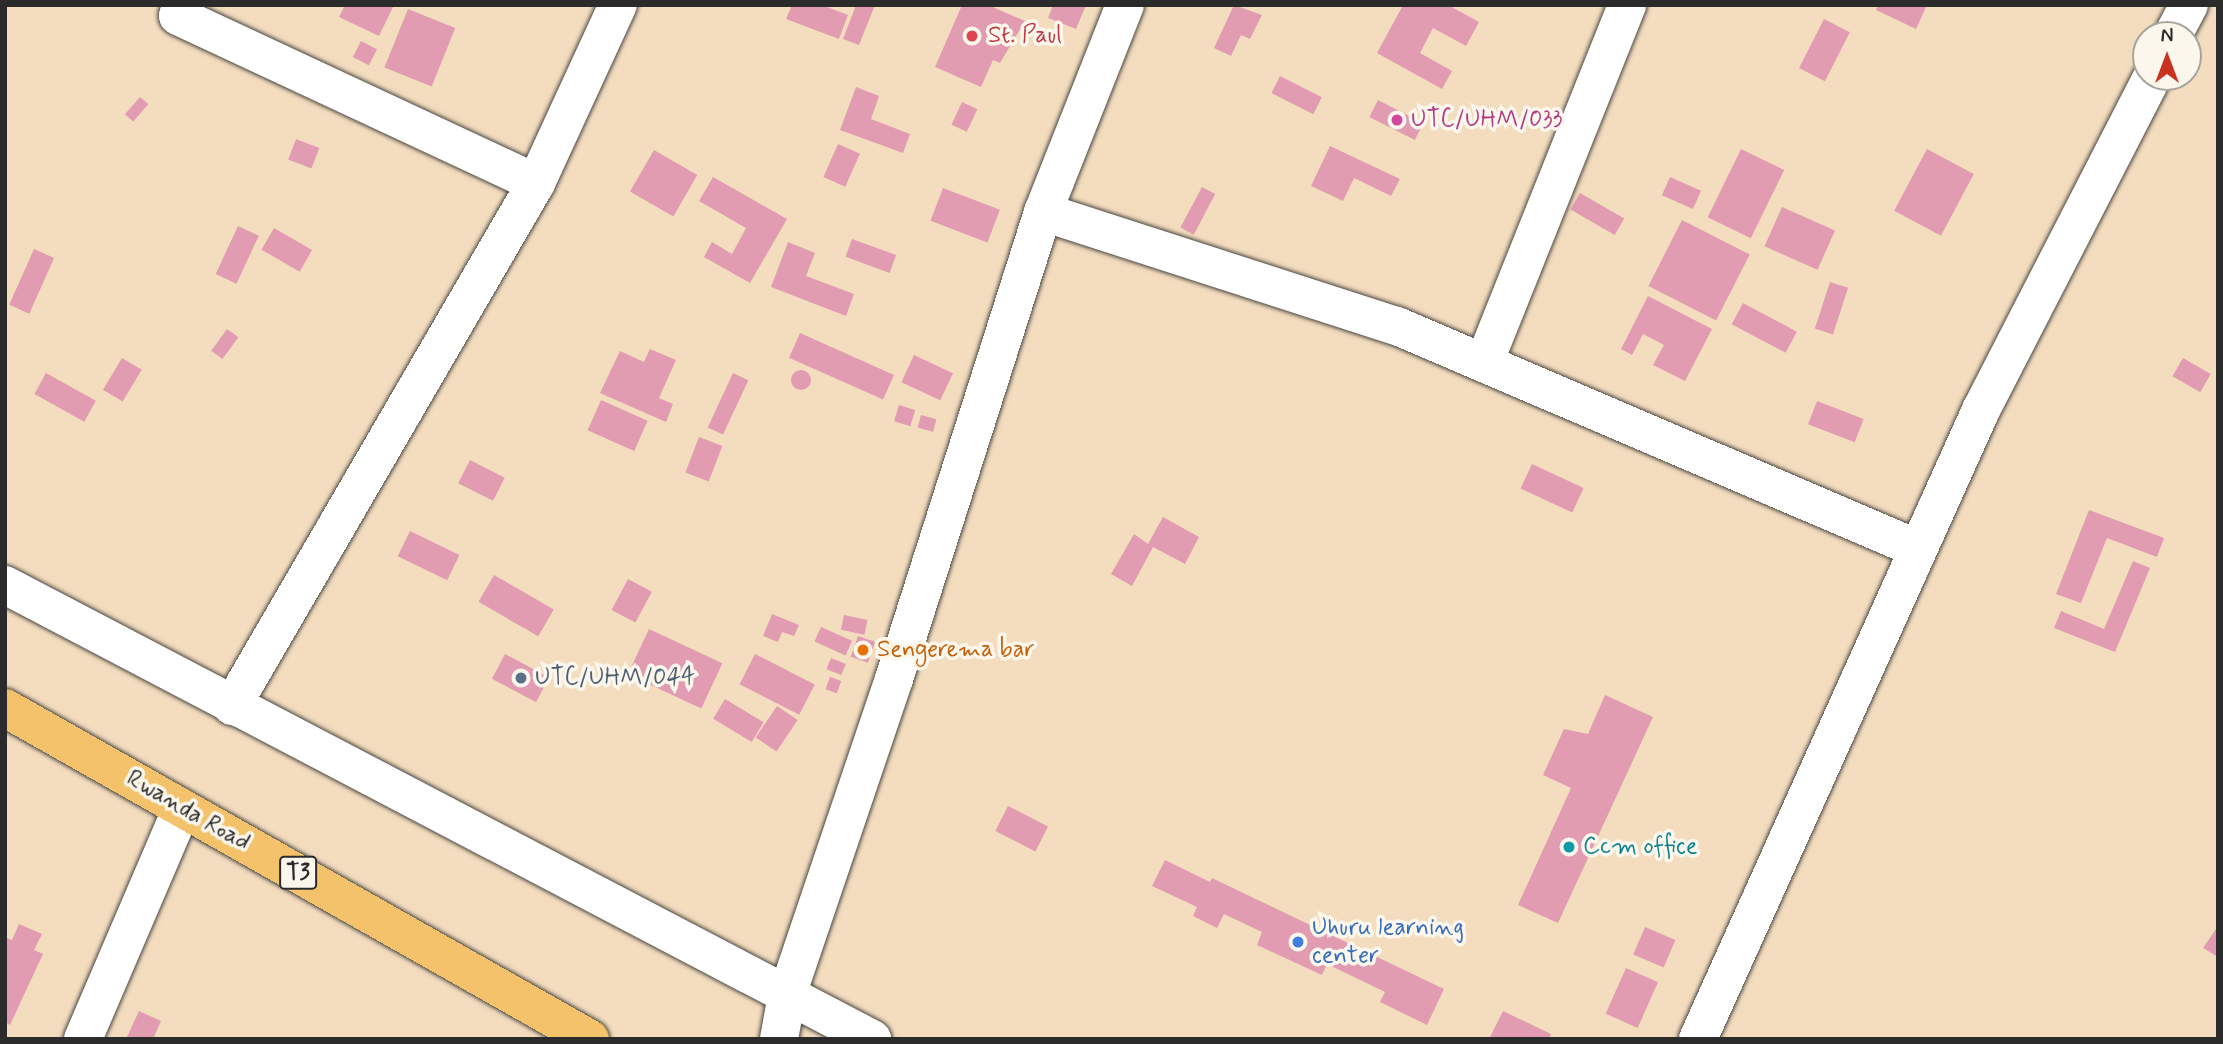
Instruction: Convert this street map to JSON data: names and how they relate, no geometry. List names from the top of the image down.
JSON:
{
  "streets": {
    "highway": ["Rwanda Road", "T3"]
  },
  "places": [
    "St. Paul",
    "UTC/UHM/033",
    "Sengerema bar",
    "UTC/UHM/044",
    "Ccm office",
    "Uhuru learning center"
  ],
  "north": "top"
}
